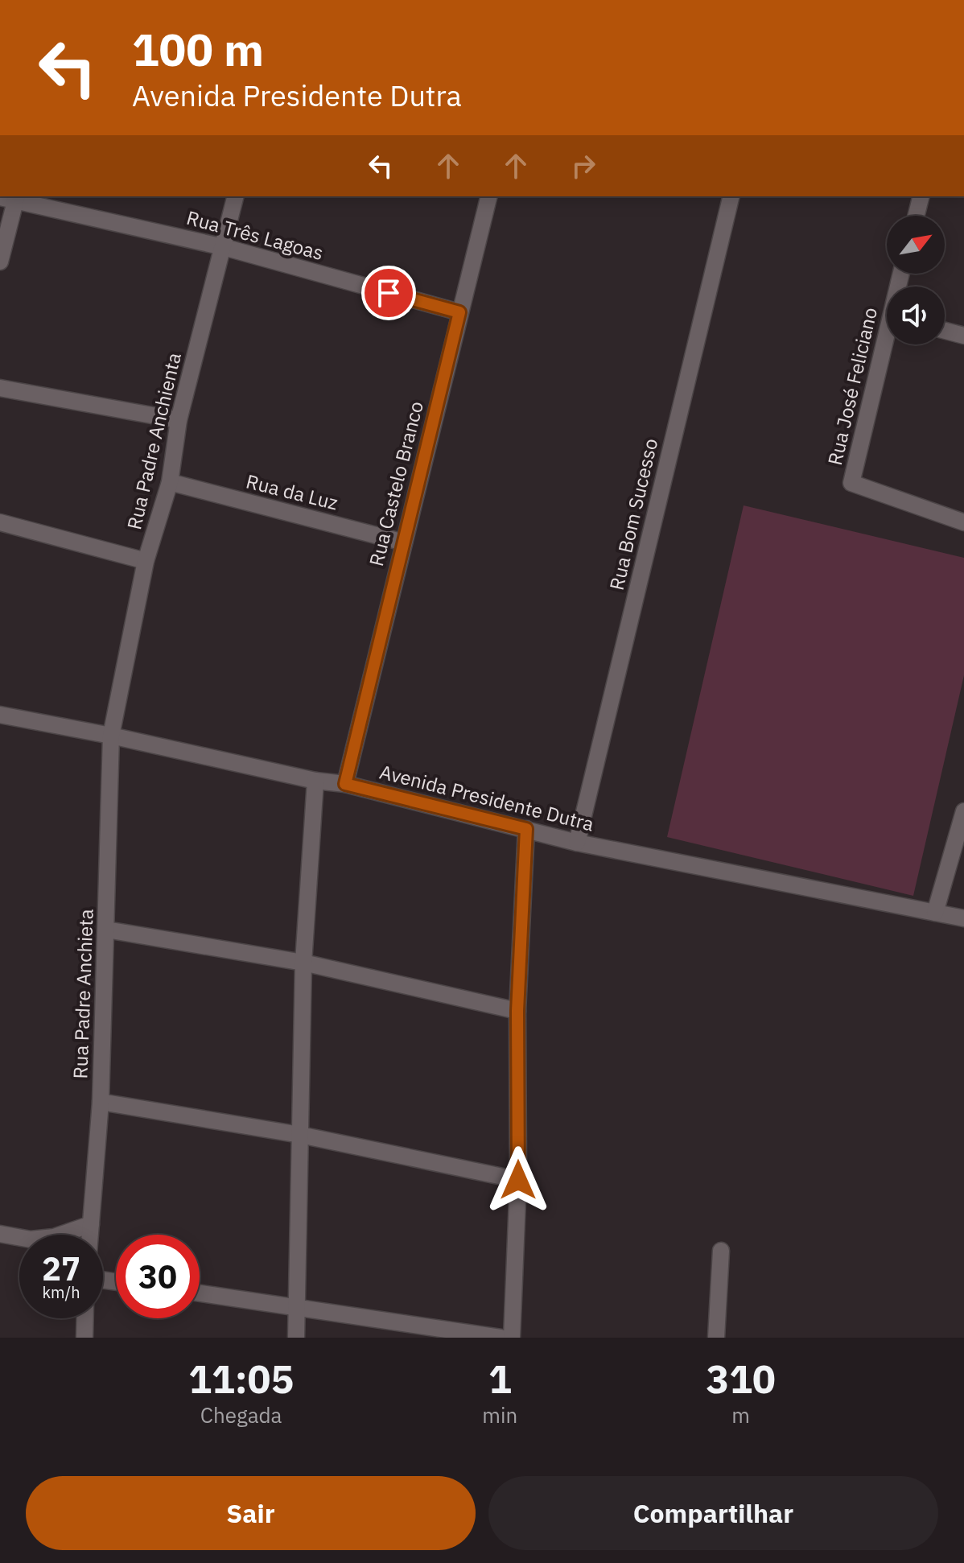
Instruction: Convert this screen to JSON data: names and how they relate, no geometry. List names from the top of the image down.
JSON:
{
  "streets": {
    "street": [
      "Rua Três Lagoas",
      "Rua José Feliciano",
      "Rua Padre Anchienta",
      "Rua Castelo Branco",
      "Rua da Luz",
      "Rua Bom Sucesso",
      "Avenida Presidente Dutra",
      "Rua Padre Anchieta"
    ]
  },
  "crossings": [
    ["Rua Três Lagoas", "Rua Padre Anchienta"],
    ["Rua Três Lagoas", "Rua Castelo Branco"],
    ["Rua Padre Anchienta", "Rua da Luz"],
    ["Rua Padre Anchienta", "Avenida Presidente Dutra"],
    ["Rua Padre Anchienta", "Rua Padre Anchieta"],
    ["Rua Castelo Branco", "Rua da Luz"],
    ["Rua Castelo Branco", "Avenida Presidente Dutra"],
    ["Rua Bom Sucesso", "Avenida Presidente Dutra"],
    ["Avenida Presidente Dutra", "Rua Padre Anchieta"]
  ],
  "north": "top right",
  "page": {
    "turn": ["100 m", "Avenida Presidente Dutra"],
    "speed": "27 km/h",
    "limit": "30",
    "eta": [
      "11:05",
      "Chegada",
      "1",
      "min",
      "310",
      "m"
    ],
    "buttons": ["Sair", "Compartilhar"]
  }
}
